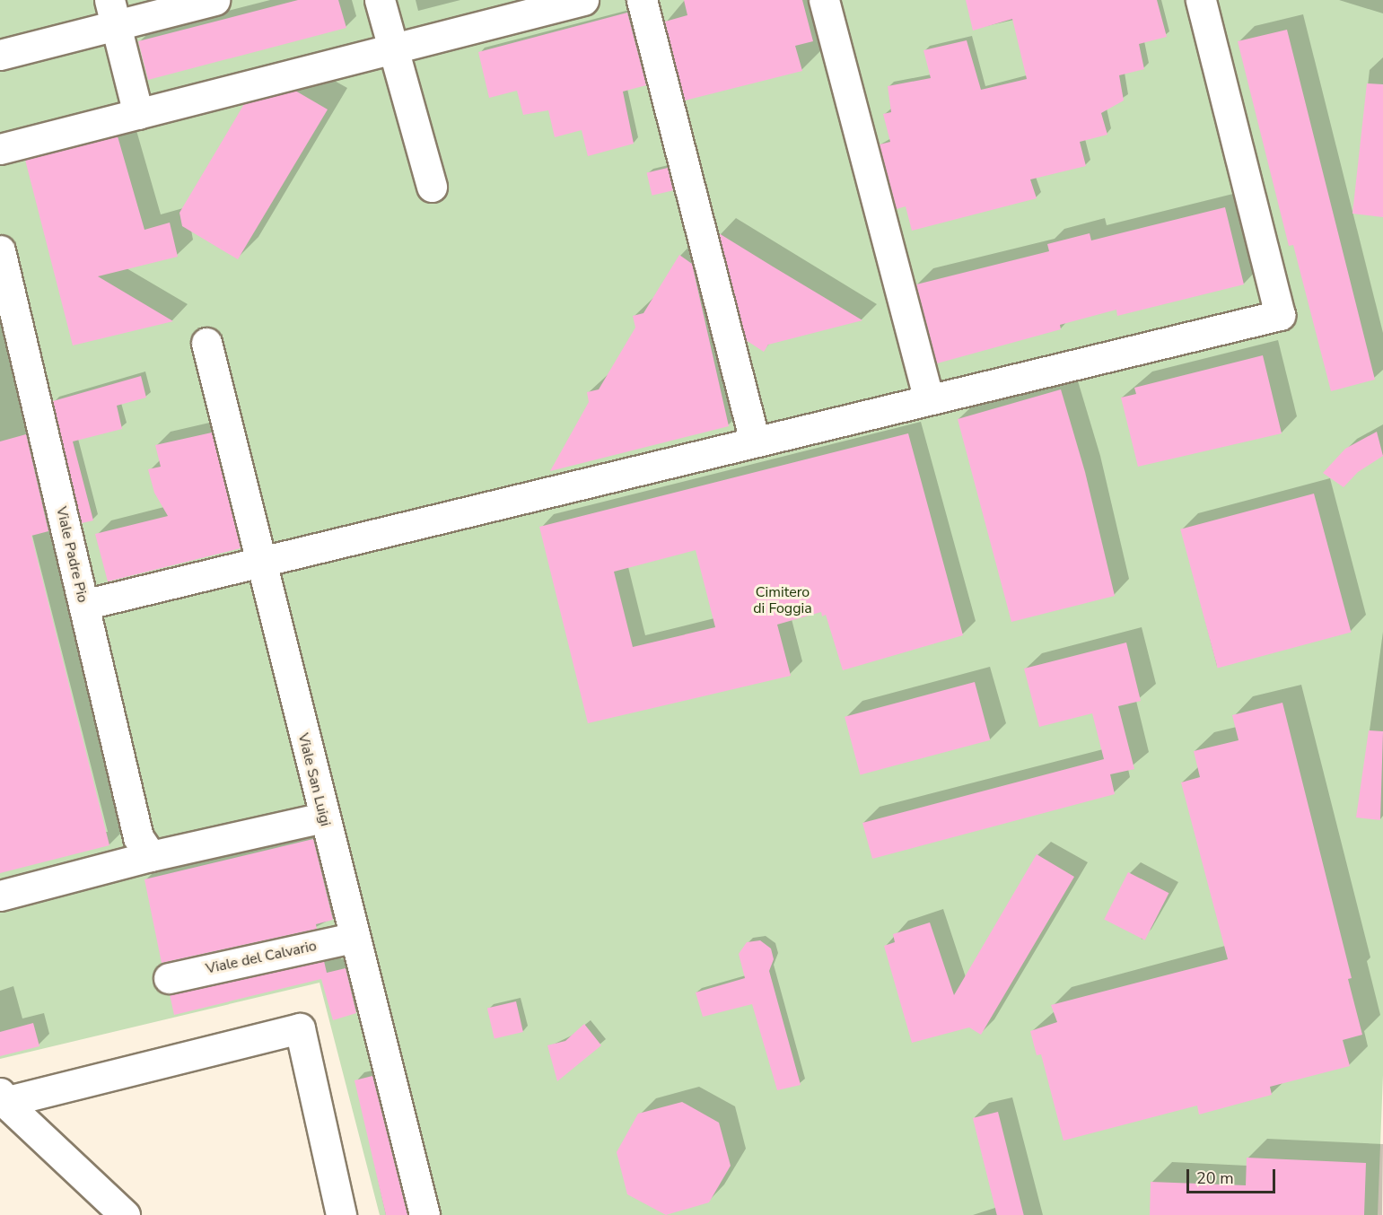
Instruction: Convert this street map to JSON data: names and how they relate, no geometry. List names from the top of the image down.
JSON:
{
  "streets": {
    "street": ["Viale Padre Pio", "Viale San Luigi", "Viale del Calvario"]
  },
  "crossings": [
    ["Viale San Luigi", "Viale del Calvario"]
  ],
  "parks": ["Cimitero di Foggia"],
  "scale_bar": "20 m"
}
